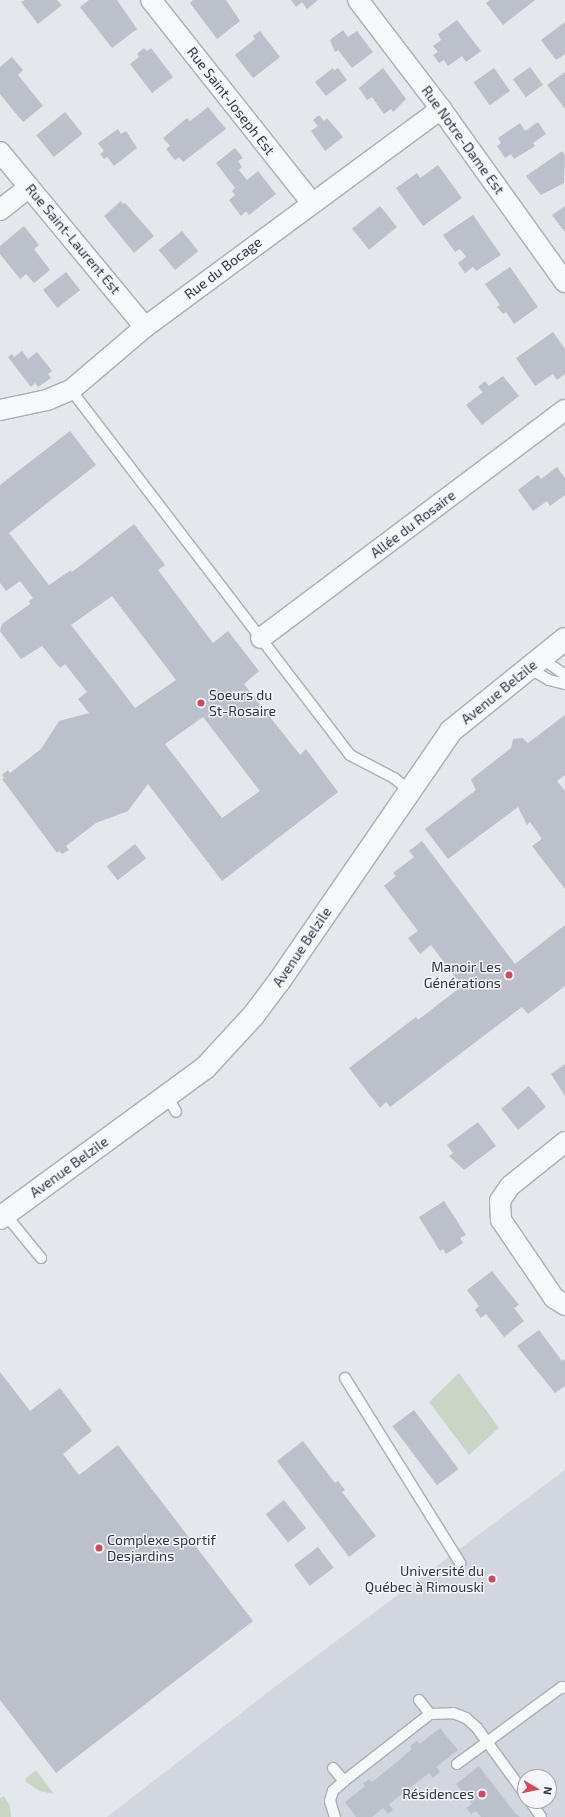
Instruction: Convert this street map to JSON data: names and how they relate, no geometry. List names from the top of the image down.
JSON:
{
  "streets": {
    "street": [
      "Rue Saint-Joseph Est",
      "Rue Notre-Dame Est",
      "Rue Saint-Laurent Est",
      "Rue du Bocage",
      "Allée du Rosaire",
      "Avenue Belzile"
    ]
  },
  "crossings": [
    ["Rue Saint-Joseph Est", "Rue du Bocage"],
    ["Rue Notre-Dame Est", "Rue du Bocage"],
    ["Rue Saint-Laurent Est", "Rue du Bocage"]
  ],
  "places": [
    "Soeurs du St-Rosaire",
    "Manoir Les Générations",
    "Complexe sportif Desjardins",
    "Université du Québec à Rimouski",
    "Résidences"
  ],
  "north": "right"
}
